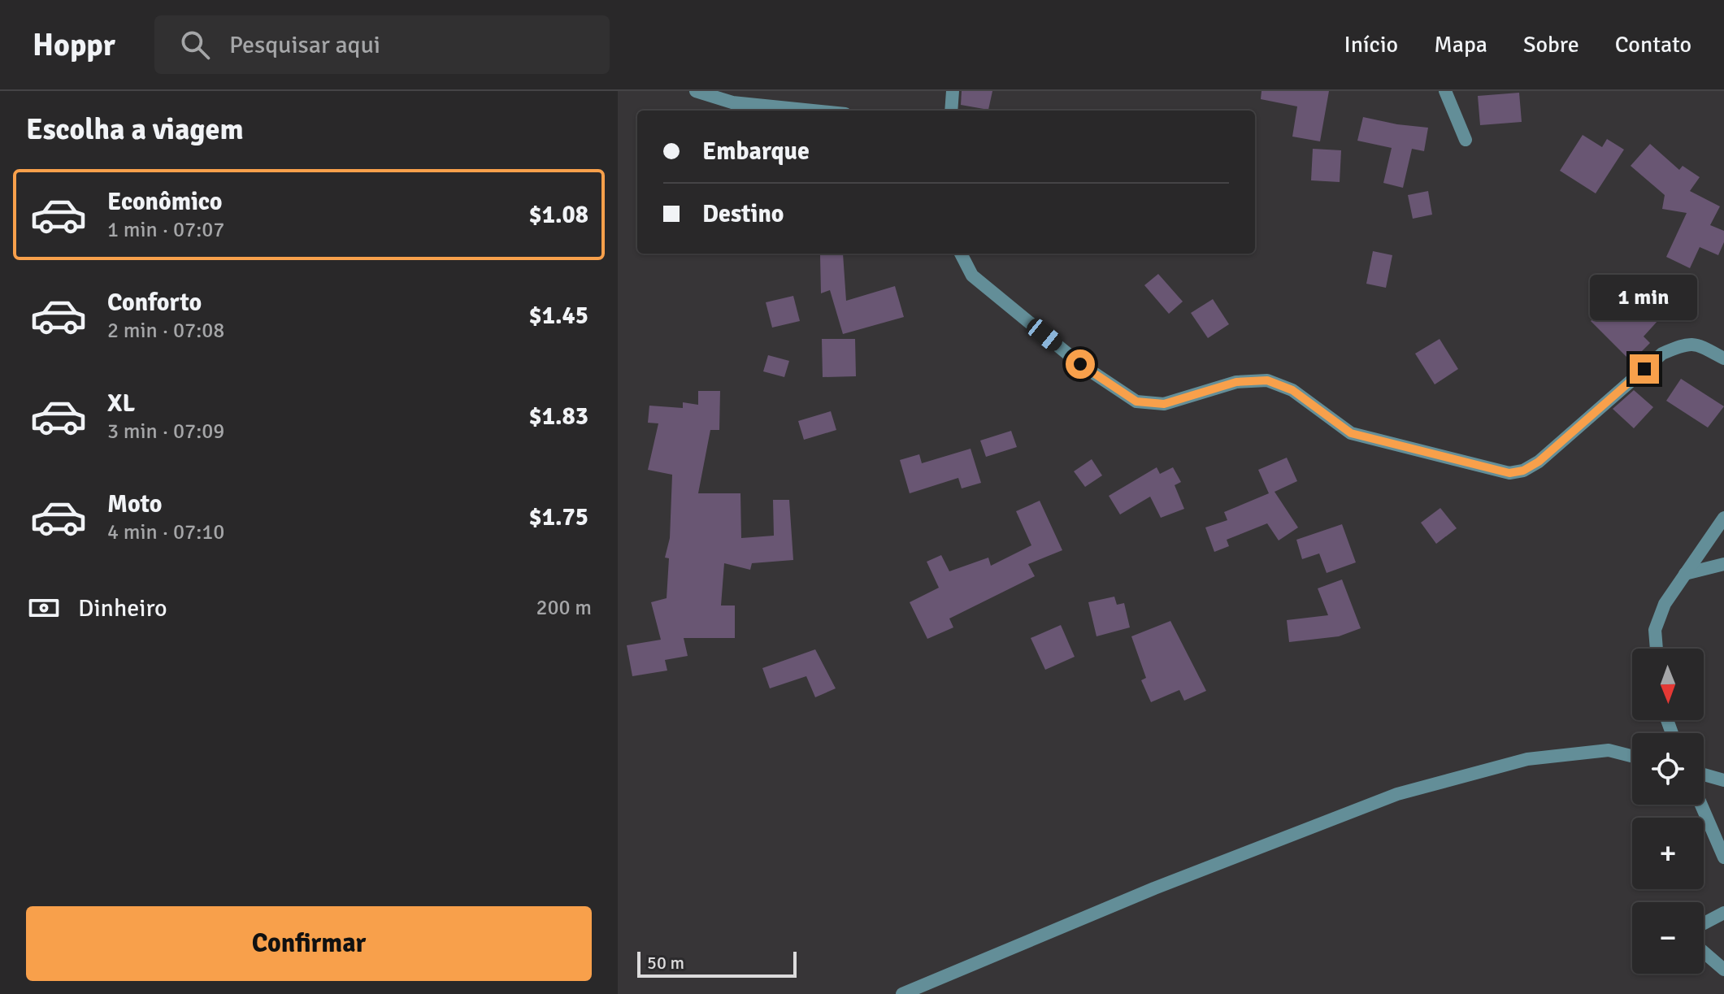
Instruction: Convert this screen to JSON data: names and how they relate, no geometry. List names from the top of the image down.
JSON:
{
  "scale_bar": "50 m",
  "north": "bottom",
  "page": {
    "header": "Hoppr",
    "search": "Pesquisar aqui",
    "nav": [
      "Início",
      "Mapa",
      "Sobre",
      "Contato"
    ],
    "heading": "Escolha a viagem",
    "banner": ["Embarque", "Destino"],
    "list": [
      {
        "name": "Econômico",
        "note": "1 min · 07:07",
        "value": "$1.08"
      },
      {
        "name": "Conforto",
        "note": "2 min · 07:08",
        "value": "$1.45"
      },
      {
        "name": "XL",
        "note": "3 min · 07:09",
        "value": "$1.83"
      },
      {
        "name": "Moto",
        "note": "4 min · 07:10",
        "value": "$1.75"
      }
    ],
    "bubble": "1 min",
    "pay": ["Dinheiro", "200 m"],
    "map_buttons": ["+", "−"],
    "buttons": "Confirmar",
    "scale": "50 m"
  }
}
